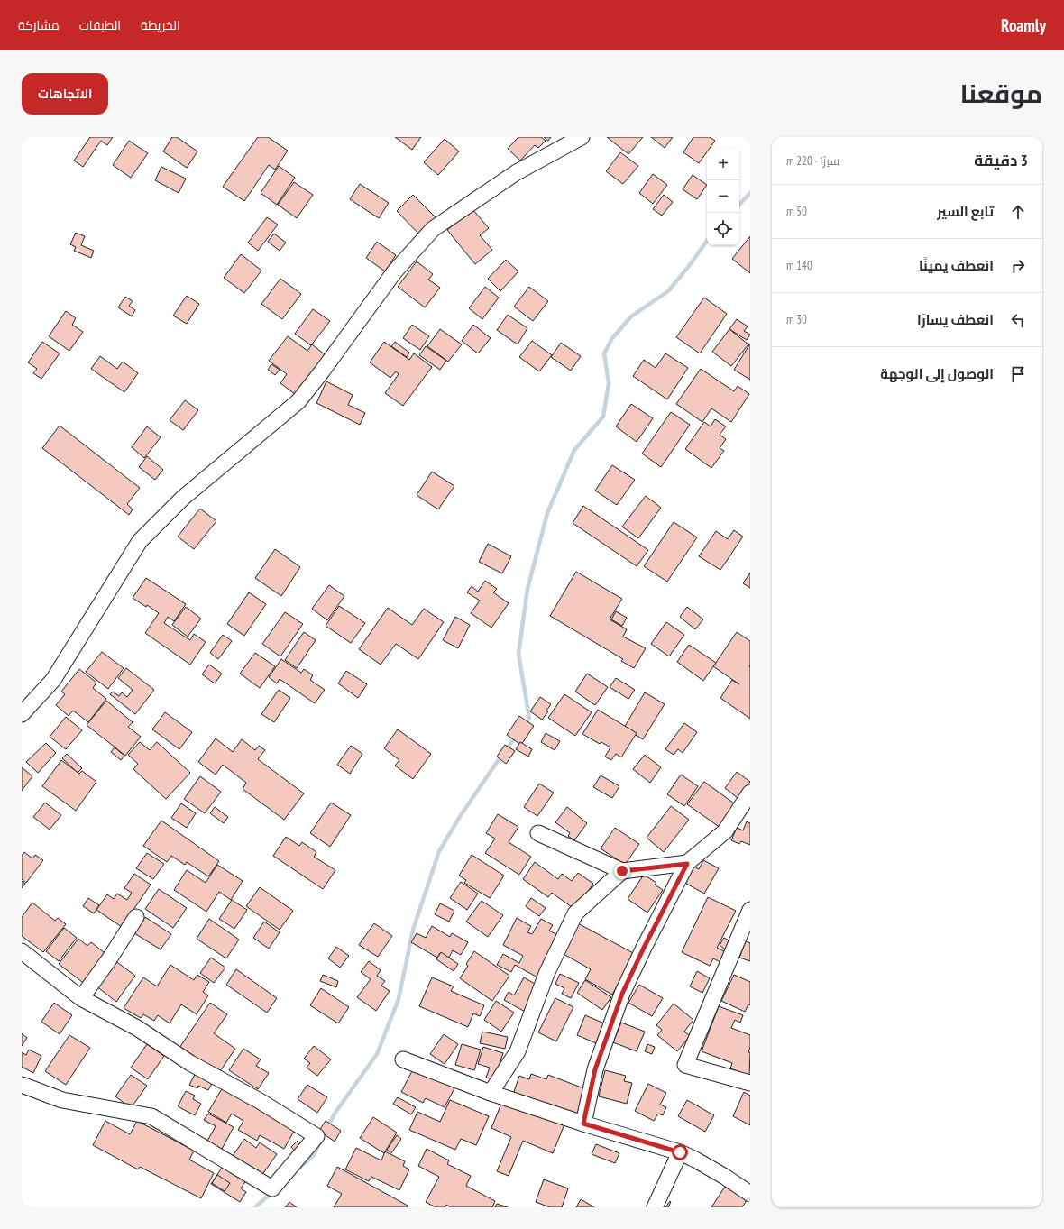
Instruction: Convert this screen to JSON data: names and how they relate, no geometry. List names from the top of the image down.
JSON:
{
  "page": {
    "header": "Roamly",
    "nav": ["الخريطة", "الطبقات", "مشاركة"],
    "title": "موقعنا",
    "buttons": "الاتجاهات",
    "heading": ["3 دقيقة", "سيرًا · 220 m"],
    "map_buttons": ["+", "−"],
    "list": [
      ["تابع السير", "50 m"],
      ["انعطف يمينًا", "140 m"],
      ["انعطف يسارًا", "30 m"],
      "الوصول إلى الوجهة"
    ]
  }
}
